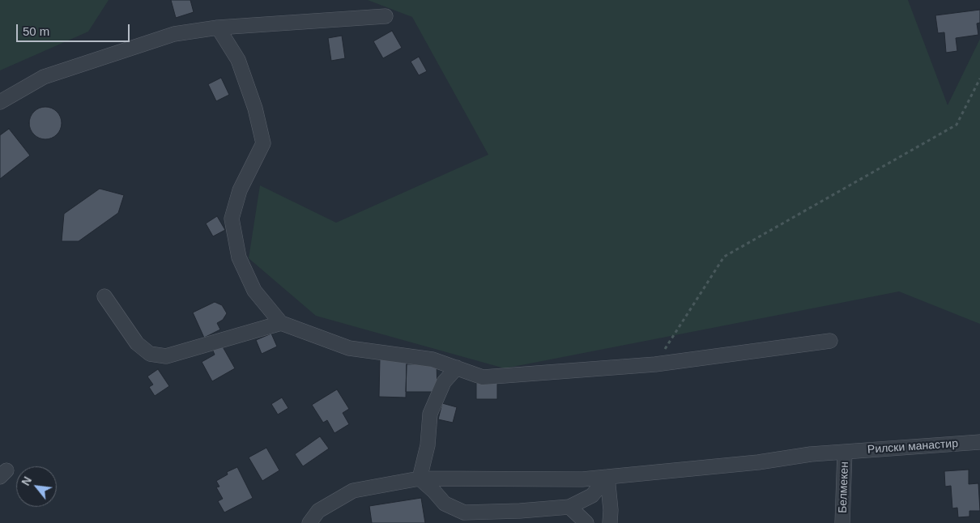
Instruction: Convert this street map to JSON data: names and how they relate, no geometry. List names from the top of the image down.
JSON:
{
  "streets": {
    "street": ["Рилски манастир", "Белмекен"]
  },
  "crossings": [
    ["Рилски манастир", "Белмекен"]
  ],
  "scale_bar": "50 m",
  "north": "top left"
}
